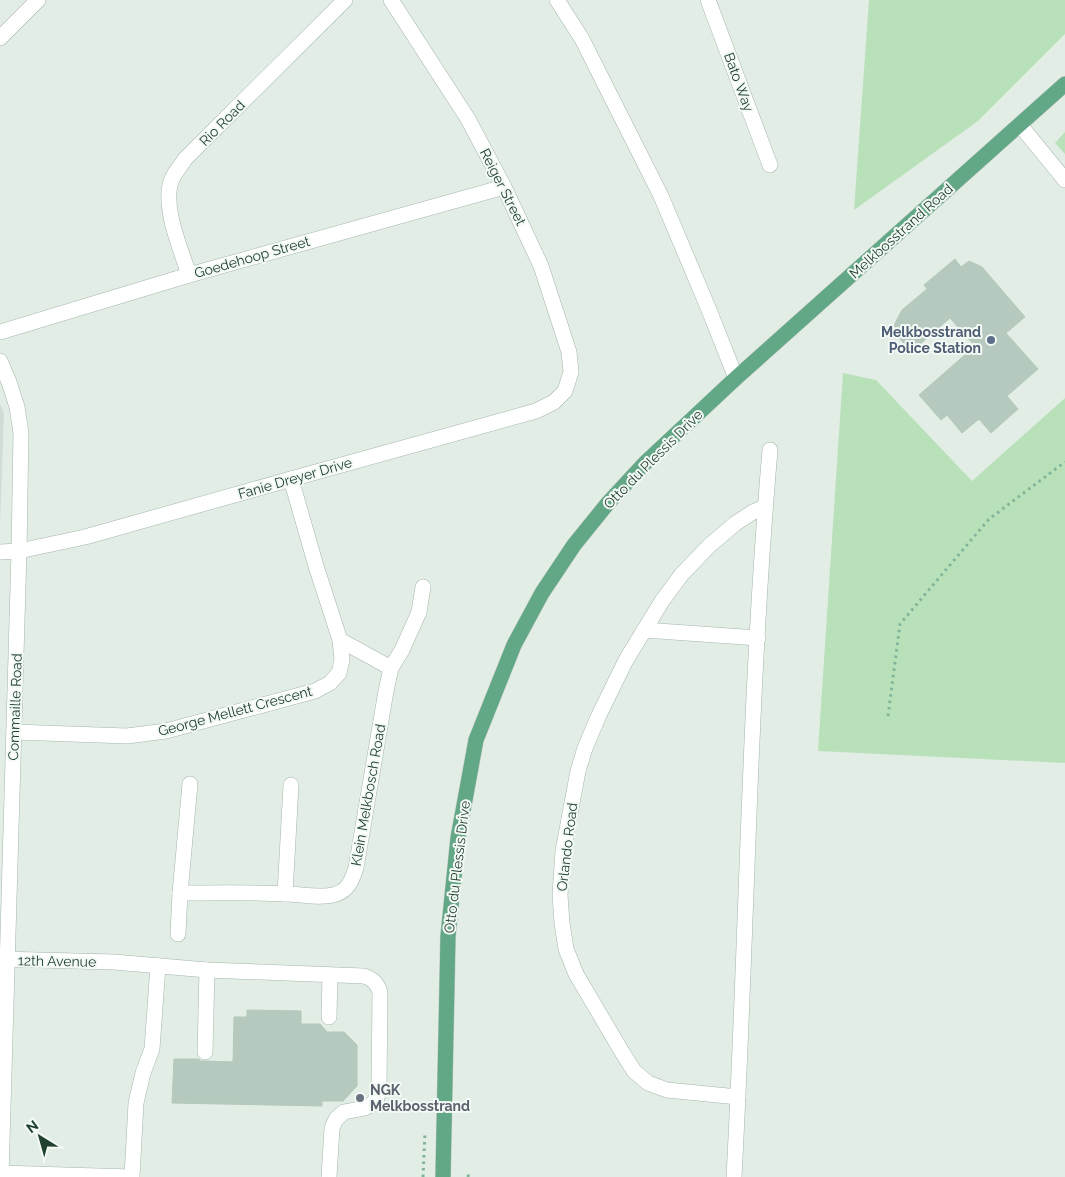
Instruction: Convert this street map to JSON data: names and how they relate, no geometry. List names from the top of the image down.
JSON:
{
  "streets": {
    "main road": ["Melkbosstrand Road", "Otto du Plessis Drive"],
    "street": [
      "Bato Way",
      "Rio Road",
      "Reiger Street",
      "Goedehoop Street",
      "Fanie Dreyer Drive",
      "Commaille Road",
      "George Mellett Crescent",
      "Klein Melkbosch Road",
      "Orlando Road",
      "12th Avenue"
    ]
  },
  "crossings": [
    ["Rio Road", "Goedehoop Street"],
    ["Reiger Street", "Goedehoop Street"],
    ["Reiger Street", "Fanie Dreyer Drive"],
    ["Melkbosstrand Road", "Otto du Plessis Drive"],
    ["Fanie Dreyer Drive", "Commaille Road"],
    ["Fanie Dreyer Drive", "George Mellett Crescent"],
    ["Commaille Road", "George Mellett Crescent"],
    ["Commaille Road", "12th Avenue"]
  ],
  "places": ["Melkbosstrand Police Station", "NGK Melkbosstrand"],
  "north": "top left"
}
